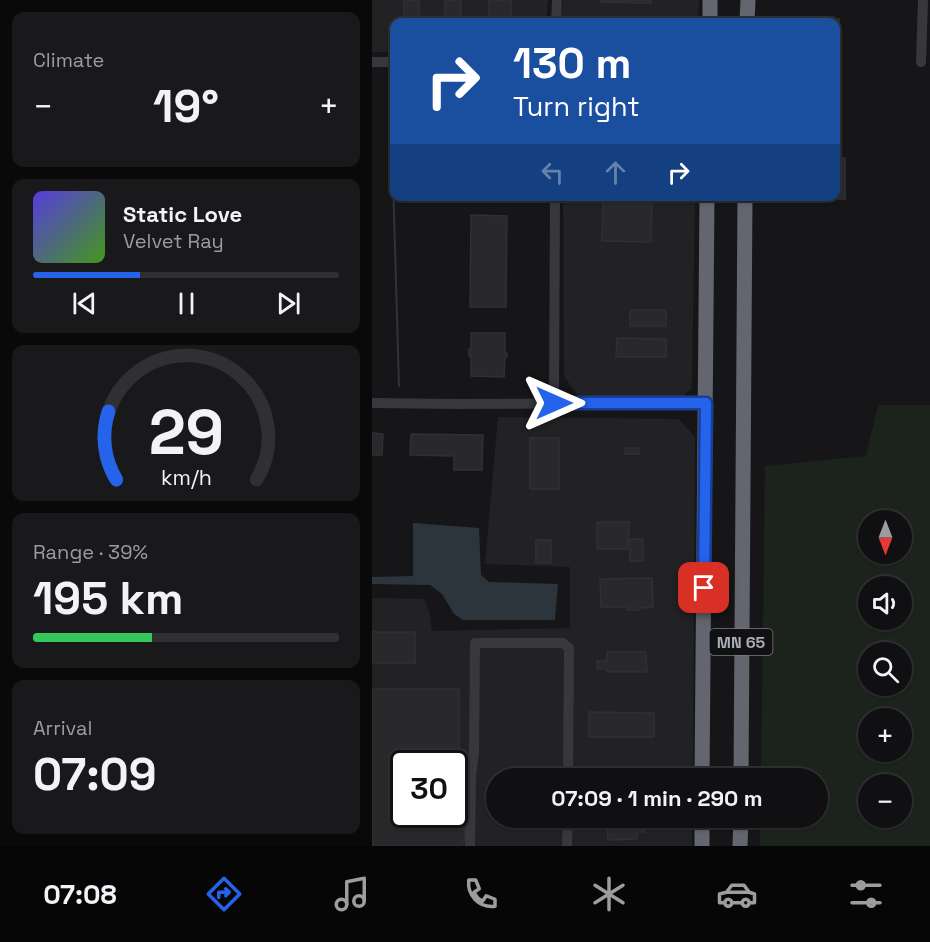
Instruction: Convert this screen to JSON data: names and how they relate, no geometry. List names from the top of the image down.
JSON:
{
  "streets": {
    "highway": ["MN 65"]
  },
  "north": "bottom",
  "page": {
    "tile": [
      "Climate",
      ["Range · 39%", "195 km"],
      ["Arrival", "07:09"]
    ],
    "turn": ["130 m", "Turn right"],
    "heat": ["−", "19°", "+"],
    "song": ["Static Love", "Velvet Ray"],
    "map_buttons": ["+", "−"],
    "limit": "30",
    "trip": "07:09 · 1 min · 290 m",
    "tabs": "07:08",
    "gauge": ["29", "km/h"]
  }
}
